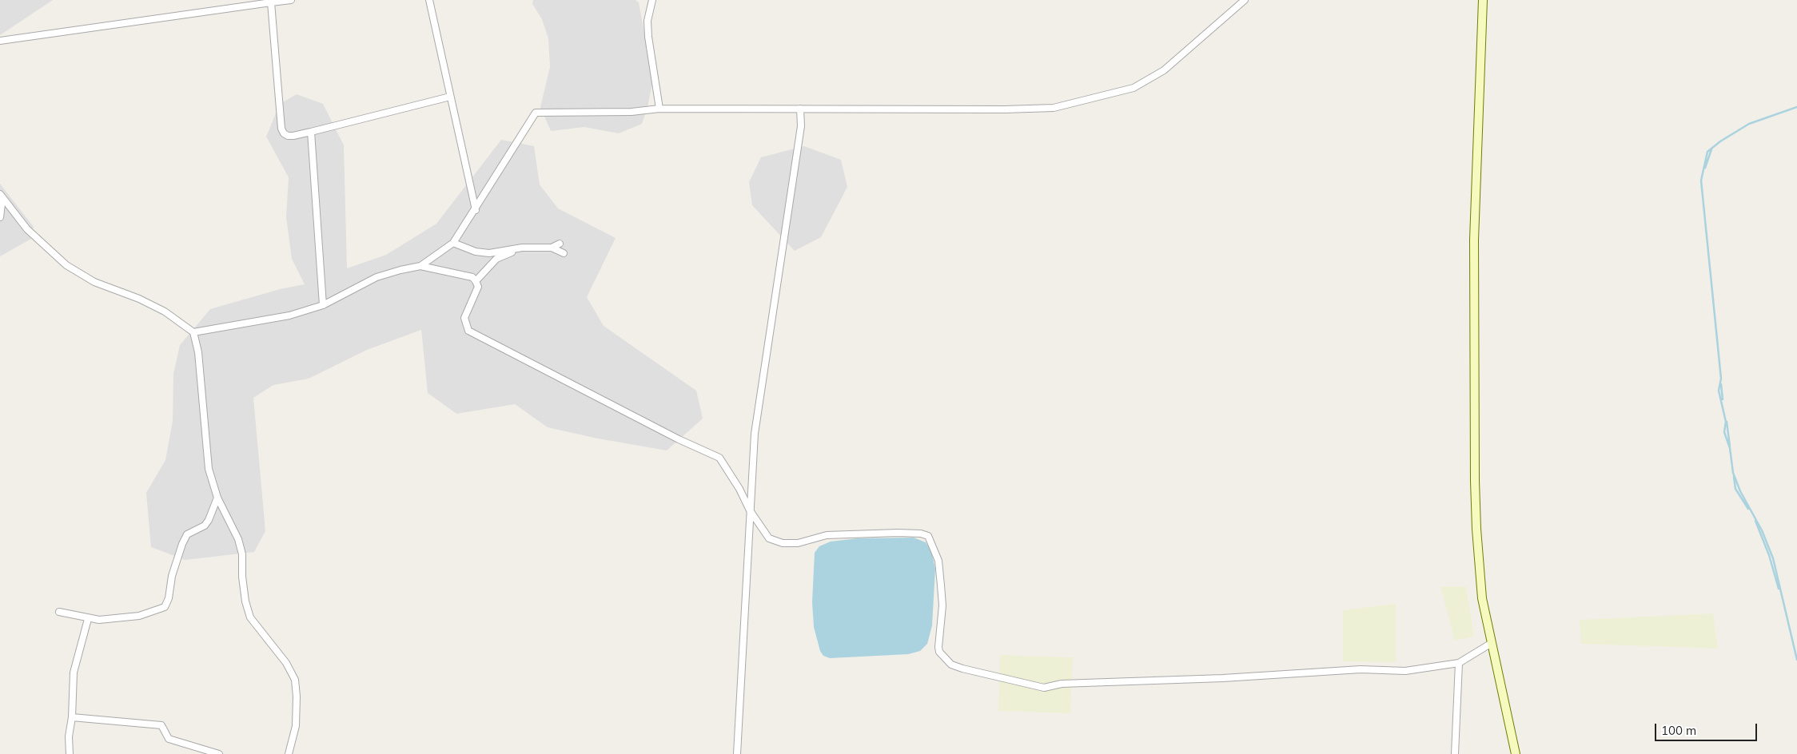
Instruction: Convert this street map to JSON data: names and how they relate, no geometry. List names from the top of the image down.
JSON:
{
  "scale_bar": "100 m"
}
